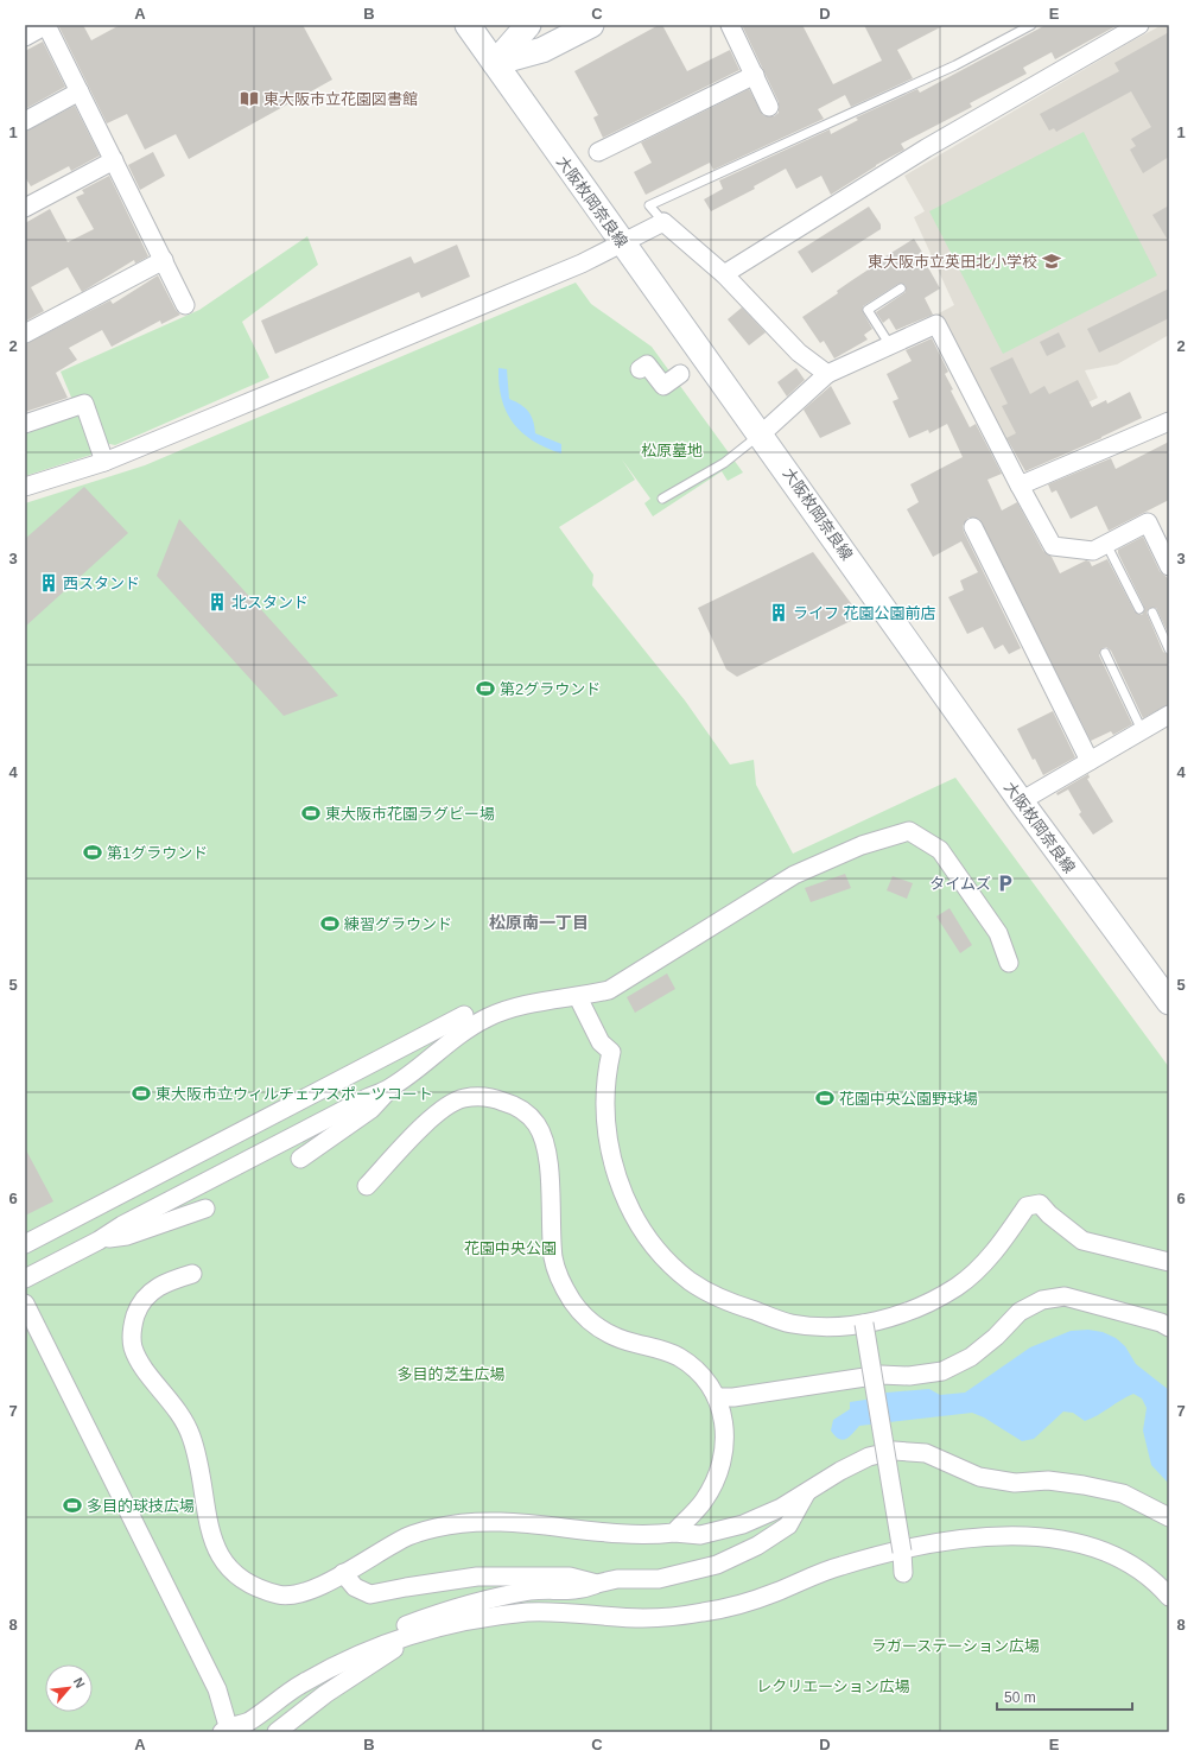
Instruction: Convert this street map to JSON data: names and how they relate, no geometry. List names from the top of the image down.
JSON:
{
  "streets": {
    "main road": ["大阪枚岡奈良線"]
  },
  "districts": ["松原南一丁目"],
  "parks": [
    "松原墓地",
    "花園中央公園",
    "多目的芝生広場",
    "ラガーステーション広場",
    "レクリエーション広場"
  ],
  "places": {
    "library": ["東大阪市立花園図書館"],
    "school or university": ["東大阪市立英田北小学校"],
    "building": ["西スタンド", "北スタンド", "ライフ 花園公園前店"],
    "sports": [
      "第2グラウンド",
      "東大阪市花園ラグビー場",
      "第1グラウンド",
      "練習グラウンド",
      "東大阪市立ウィルチェアスポーツコート",
      "花園中央公園野球場",
      "多目的球技広場"
    ],
    "parking": ["タイムズ"]
  },
  "scale_bar": "50 m",
  "north": "top right",
  "grid": {
    "columns": [
      "A",
      "B",
      "C",
      "D",
      "E"
    ],
    "rows": [
      "1",
      "2",
      "3",
      "4",
      "5",
      "6",
      "7",
      "8"
    ]
  }
}
